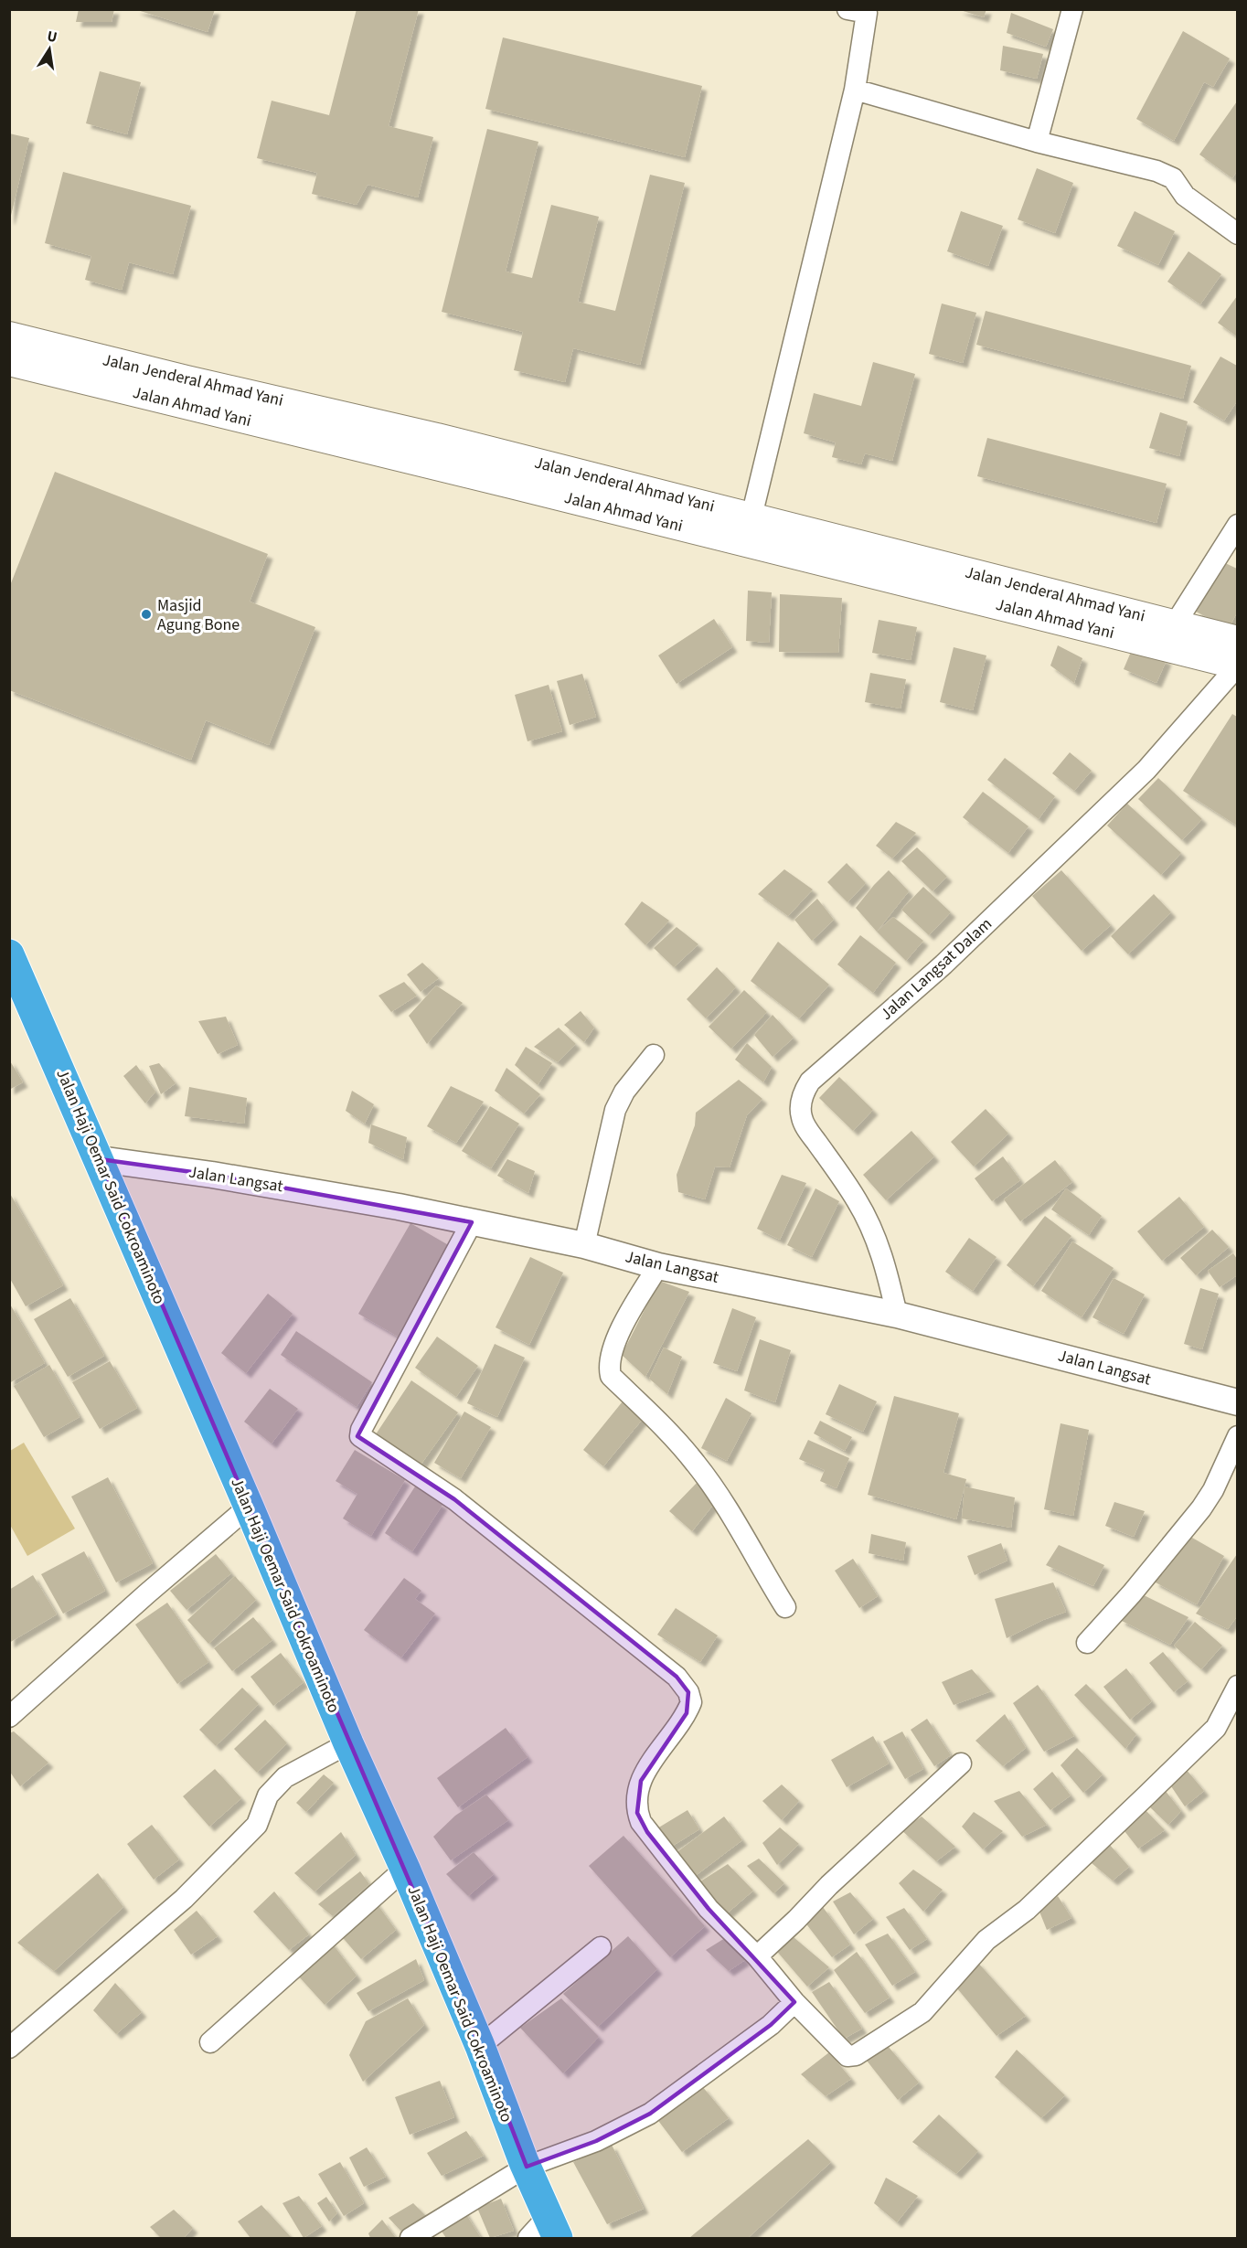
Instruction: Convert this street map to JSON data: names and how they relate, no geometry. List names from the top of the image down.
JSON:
{
  "streets": {
    "highway": ["Jalan Haji Oemar Said Cokroaminoto"],
    "main road": ["Jalan Jenderal Ahmad Yani", "Jalan Ahmad Yani"],
    "street": ["Jalan Langsat Dalam", "Jalan Langsat"]
  },
  "crossings": [
    ["Jalan Jenderal Ahmad Yani", "Jalan Ahmad Yani"],
    ["Jalan Ahmad Yani", "Jalan Langsat Dalam"],
    ["Jalan Langsat Dalam", "Jalan Langsat"],
    ["Jalan Langsat", "Jalan Haji Oemar Said Cokroaminoto"]
  ],
  "places": ["Masjid Agung Bone"],
  "north": "top"
}
